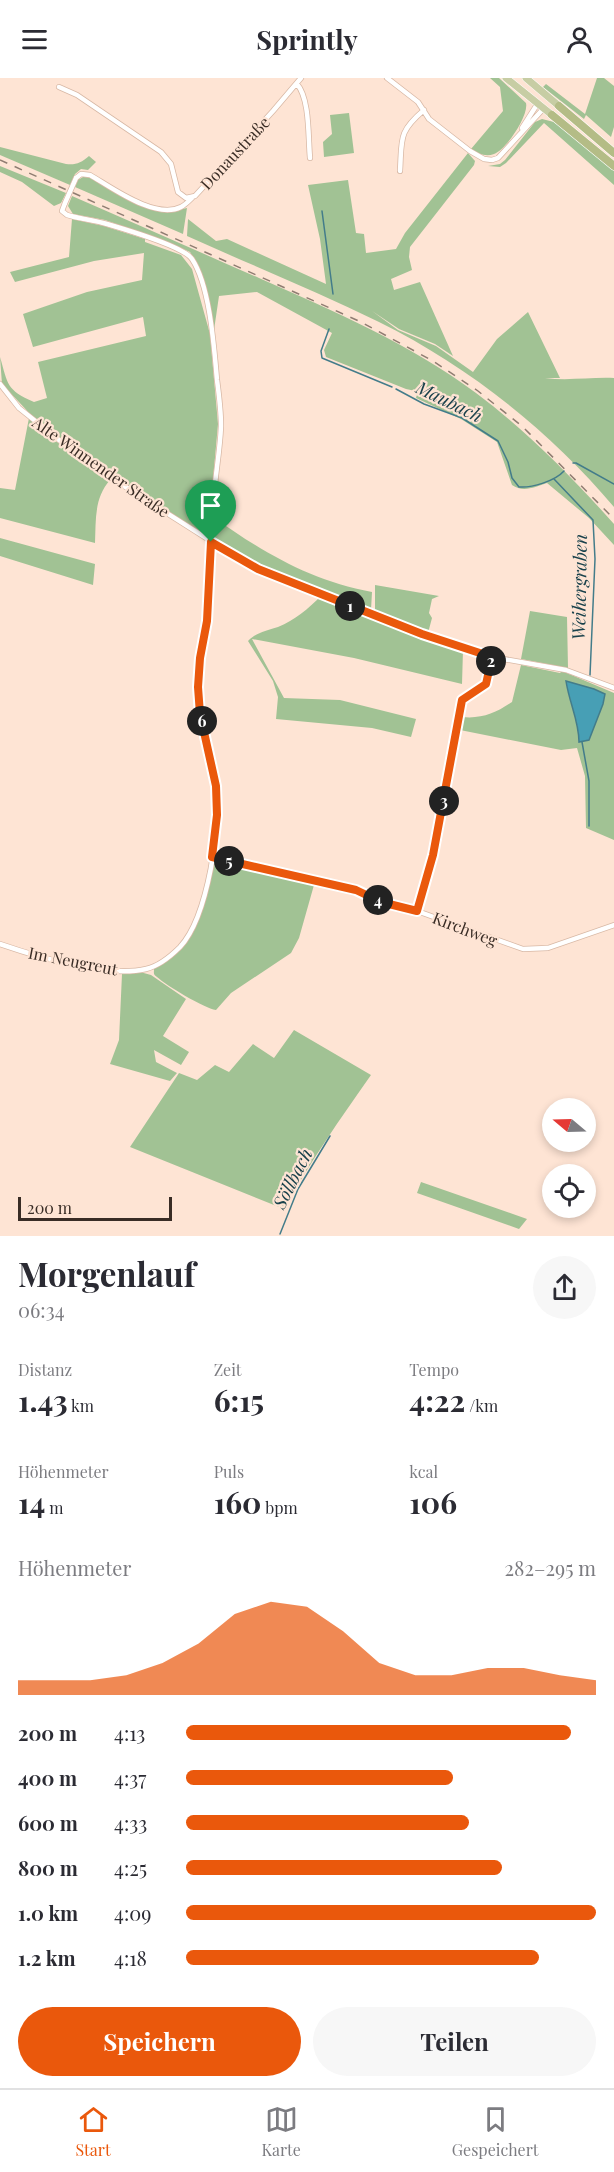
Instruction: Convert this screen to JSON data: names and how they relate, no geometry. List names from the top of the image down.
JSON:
{
  "streets": {
    "street": [
      "Donaustraße",
      "Alte Winnender Straße",
      "Kirchweg",
      "Im Neugreut"
    ]
  },
  "crossings": [
    ["Kirchweg", "Im Neugreut"]
  ],
  "water": ["Maubach", "Weihergraben", "Söllbach"],
  "scale_bar": "200 m",
  "north": "left",
  "page": {
    "header": "Sprintly",
    "pins": [
      "1",
      "2",
      "6",
      "3",
      "5",
      "4"
    ],
    "scale": "200 m",
    "heading": ["Morgenlauf", "06:34"],
    "stats": [
      ["Distanz", "1.43 km"],
      ["Zeit", "6:15"],
      ["Tempo", "4:22 /km"],
      ["Höhenmeter", "14 m"],
      ["Puls", "160 bpm"],
      ["kcal", "106"]
    ],
    "chart": ["Höhenmeter", "282–295 m"],
    "list": [
      {
        "name": "200 m",
        "note": "4:13"
      },
      {
        "name": "400 m",
        "note": "4:37"
      },
      {
        "name": "600 m",
        "note": "4:33"
      },
      {
        "name": "800 m",
        "note": "4:25"
      },
      {
        "name": "1.0 km",
        "note": "4:09"
      },
      {
        "name": "1.2 km",
        "note": "4:18"
      }
    ],
    "buttons": ["Speichern", "Teilen"],
    "tabs": ["Start", "Karte", "Gespeichert"]
  }
}
